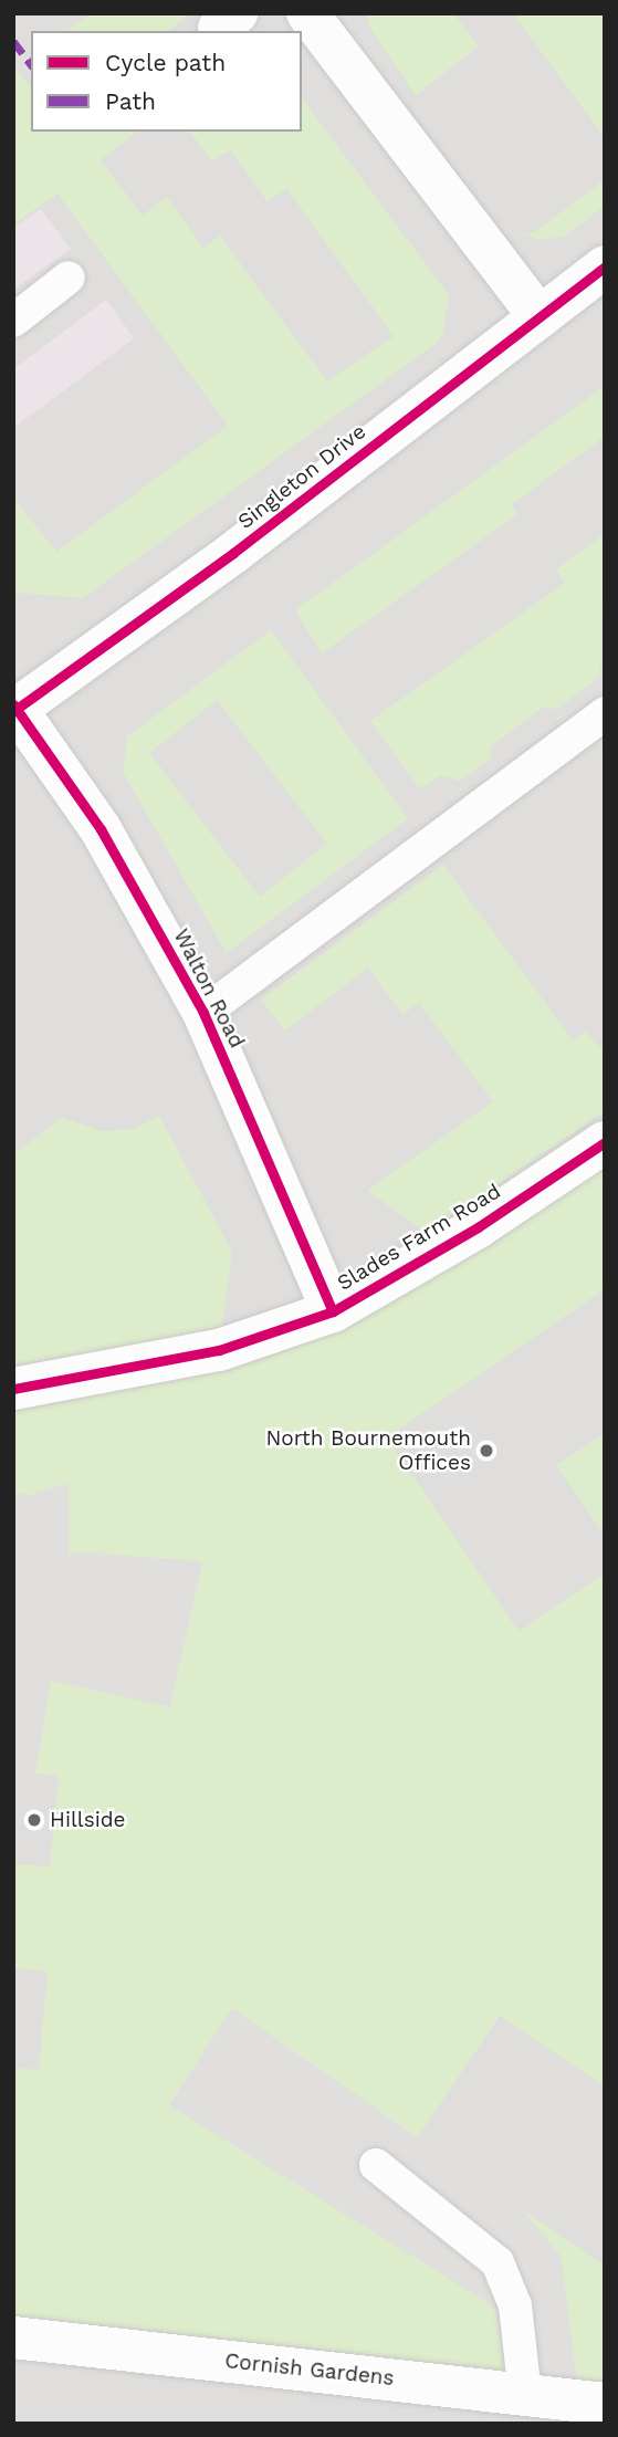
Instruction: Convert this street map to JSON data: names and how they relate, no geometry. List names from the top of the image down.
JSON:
{
  "streets": {
    "street": [
      "Singleton Drive",
      "Walton Road",
      "Slades Farm Road",
      "Cornish Gardens"
    ]
  },
  "crossings": [
    ["Singleton Drive", "Walton Road"],
    ["Walton Road", "Slades Farm Road"]
  ],
  "places": ["North Bournemouth Offices", "Hillside"],
  "legend": ["Cycle path", "Path"]
}
